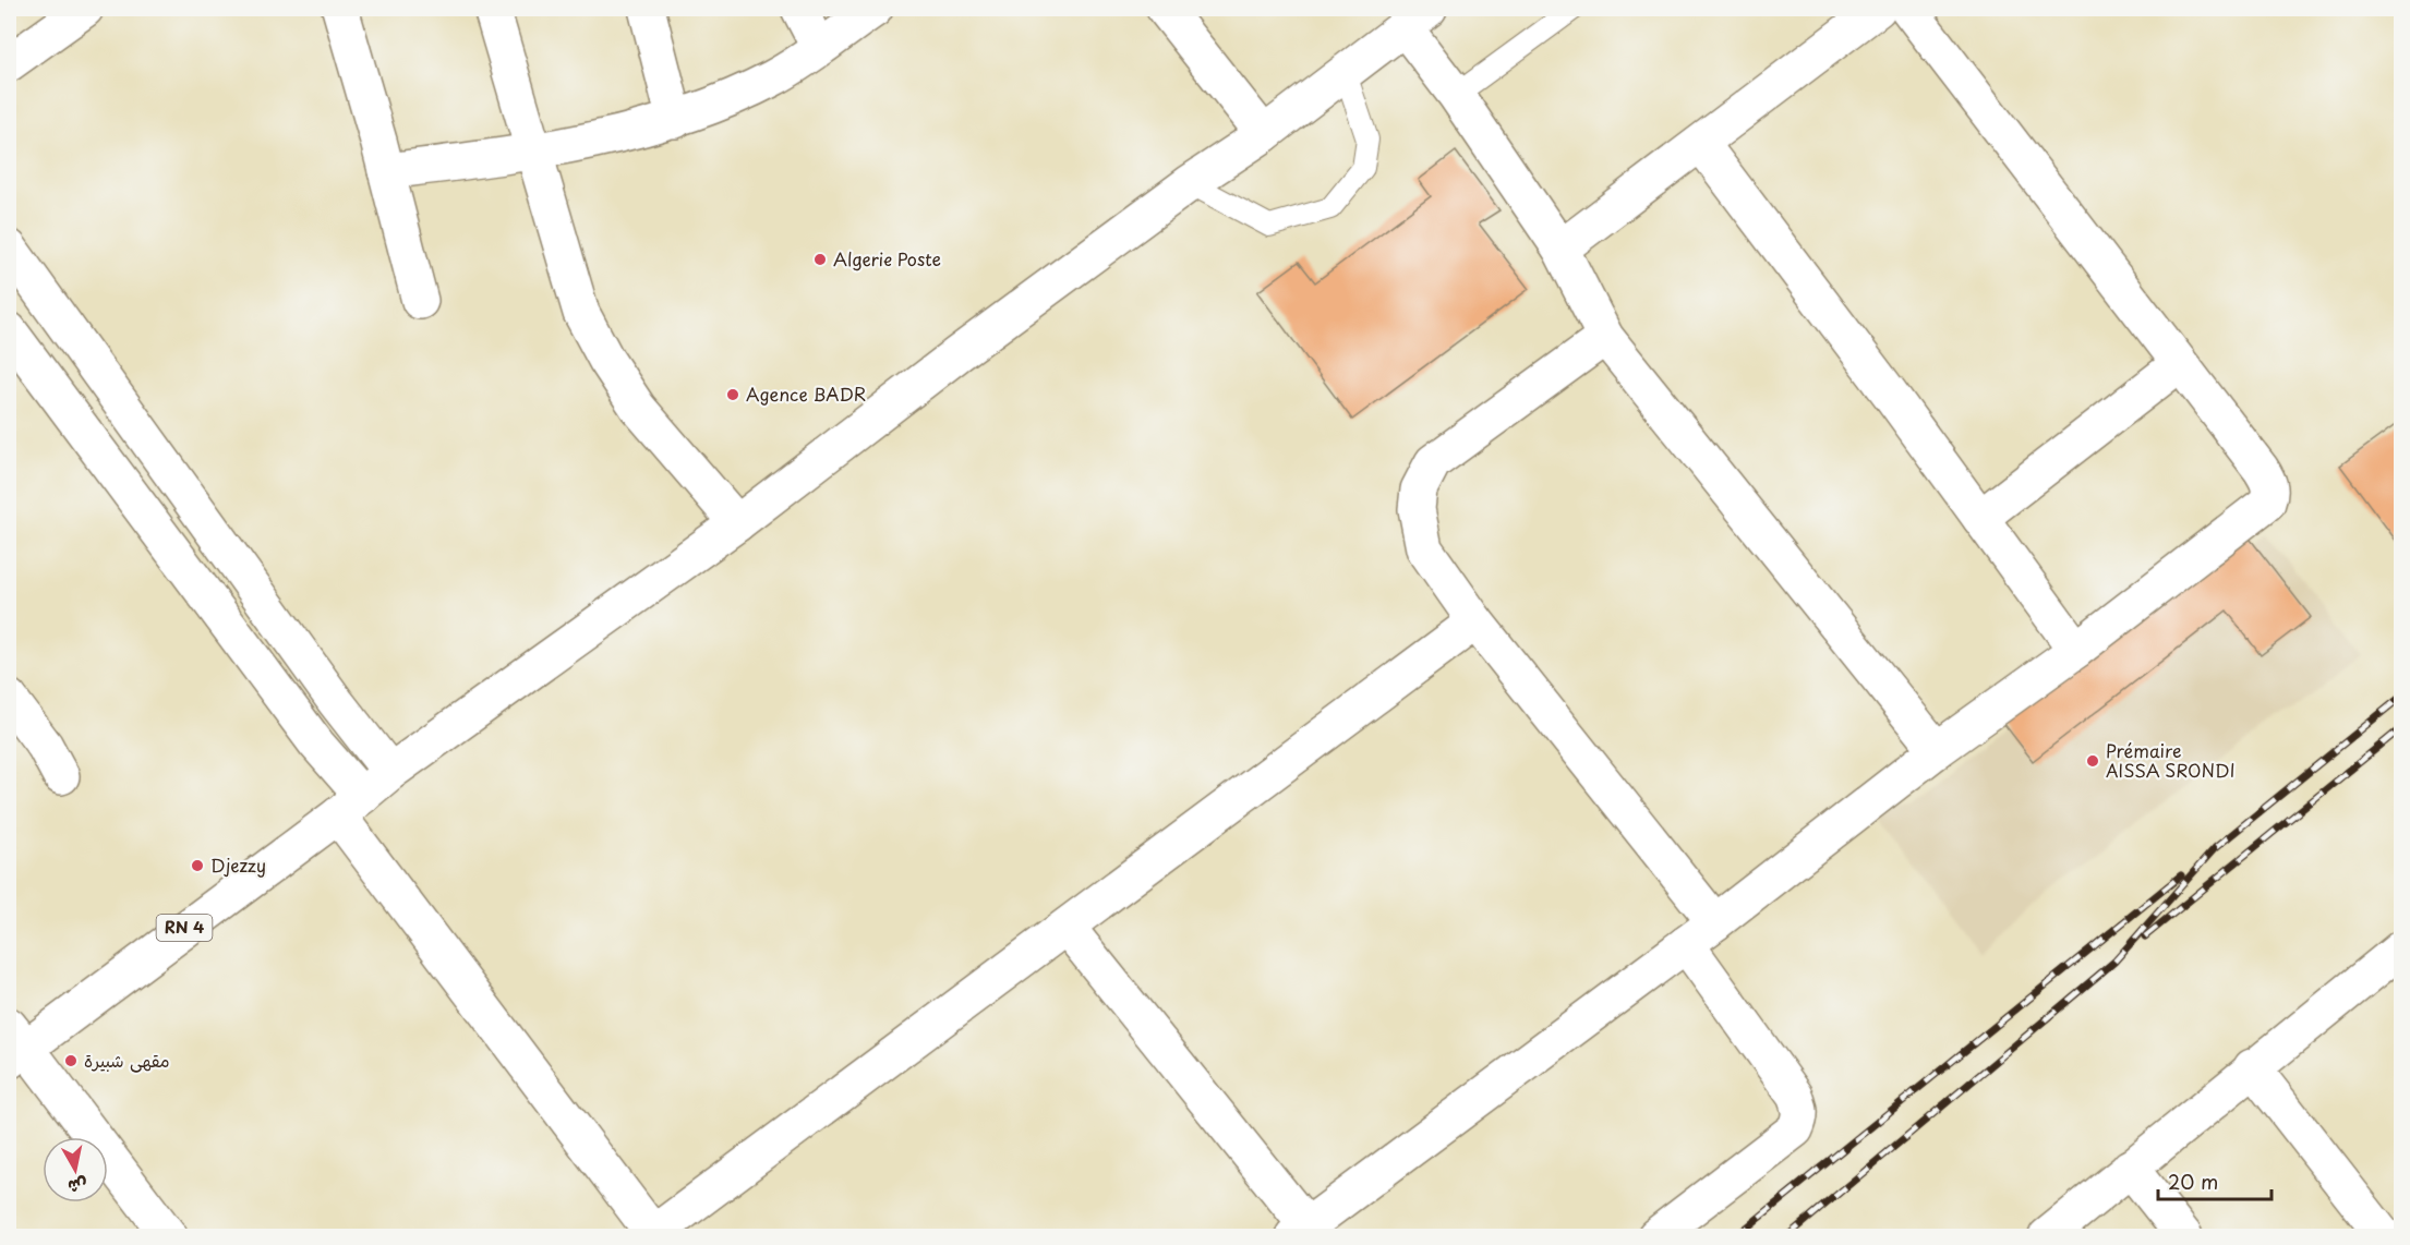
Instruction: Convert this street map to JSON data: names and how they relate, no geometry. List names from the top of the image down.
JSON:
{
  "streets": {
    "street": ["RN 4"]
  },
  "places": [
    "Algerie Poste",
    "Agence BADR",
    "Prémaire AISSA SRONDI",
    "Djezzy",
    "مقهى شبيرة"
  ],
  "scale_bar": "20 m",
  "north": "bottom"
}
